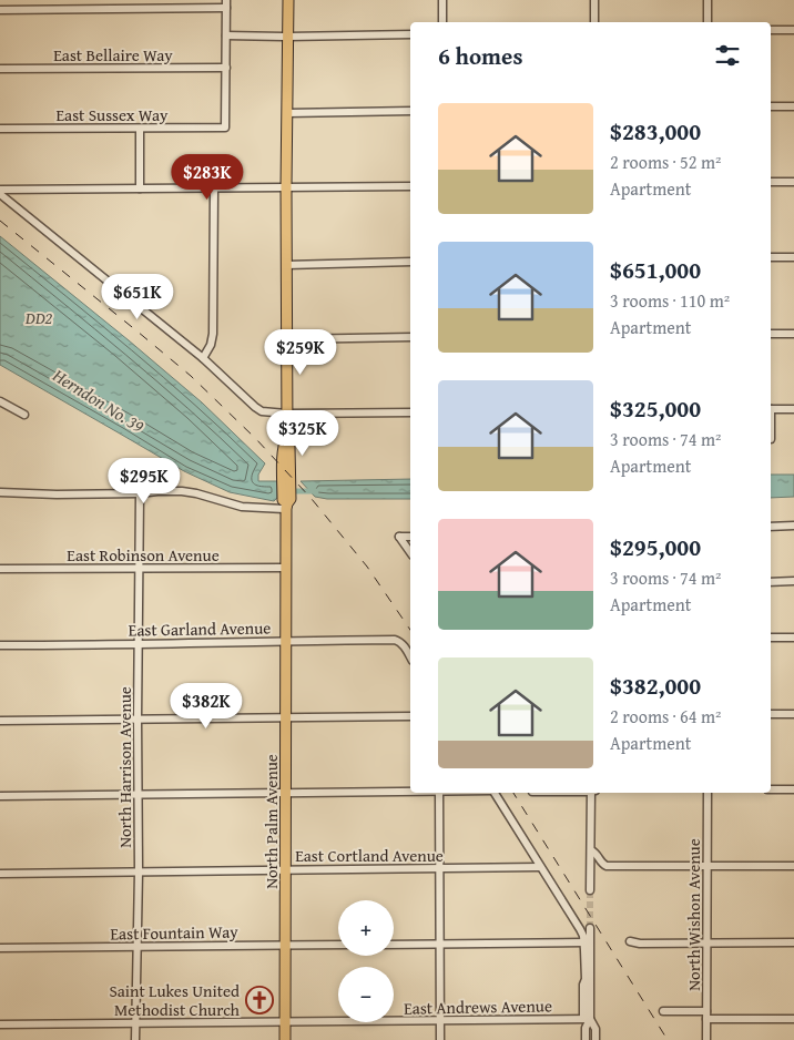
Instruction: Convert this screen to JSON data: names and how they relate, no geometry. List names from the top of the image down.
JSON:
{
  "streets": {
    "main road": ["North Palm Avenue"],
    "street": [
      "East Bellaire Way",
      "East Sussex Way",
      "East Robinson Avenue",
      "East Garland Avenue",
      "North Harrison Avenue",
      "East Cortland Avenue",
      "North Wishon Avenue",
      "East Fountain Way",
      "East Andrews Avenue"
    ]
  },
  "crossings": [
    ["East Bellaire Way", "East Sussex Way"],
    ["East Robinson Avenue", "North Harrison Avenue"],
    ["East Robinson Avenue", "North Palm Avenue"],
    ["East Garland Avenue", "North Harrison Avenue"],
    ["East Garland Avenue", "North Palm Avenue"],
    ["North Harrison Avenue", "East Cortland Avenue"],
    ["North Harrison Avenue", "East Fountain Way"],
    ["North Harrison Avenue", "East Andrews Avenue"],
    ["North Palm Avenue", "East Cortland Avenue"],
    ["North Palm Avenue", "East Fountain Way"],
    ["North Palm Avenue", "East Andrews Avenue"]
  ],
  "water": ["DD2", "Herndon No. 39"],
  "places": {
    "church": ["Saint Lukes United Methodist Church"]
  },
  "page": {
    "heading": "6 homes",
    "list": [
      {
        "name": "$283,000",
        "note": "2 rooms · 52 m² · Apartment"
      },
      {
        "name": "$651,000",
        "note": "3 rooms · 110 m² · Apartment"
      },
      {
        "name": "$325,000",
        "note": "3 rooms · 74 m² · Apartment"
      },
      {
        "name": "$295,000",
        "note": "3 rooms · 74 m² · Apartment"
      },
      {
        "name": "$382,000",
        "note": "2 rooms · 64 m² · Apartment"
      }
    ],
    "price": [
      "$283K",
      "$651K",
      "$259K",
      "$325K",
      "$295K",
      "$382K"
    ],
    "map_buttons": ["+", "−"]
  }
}
